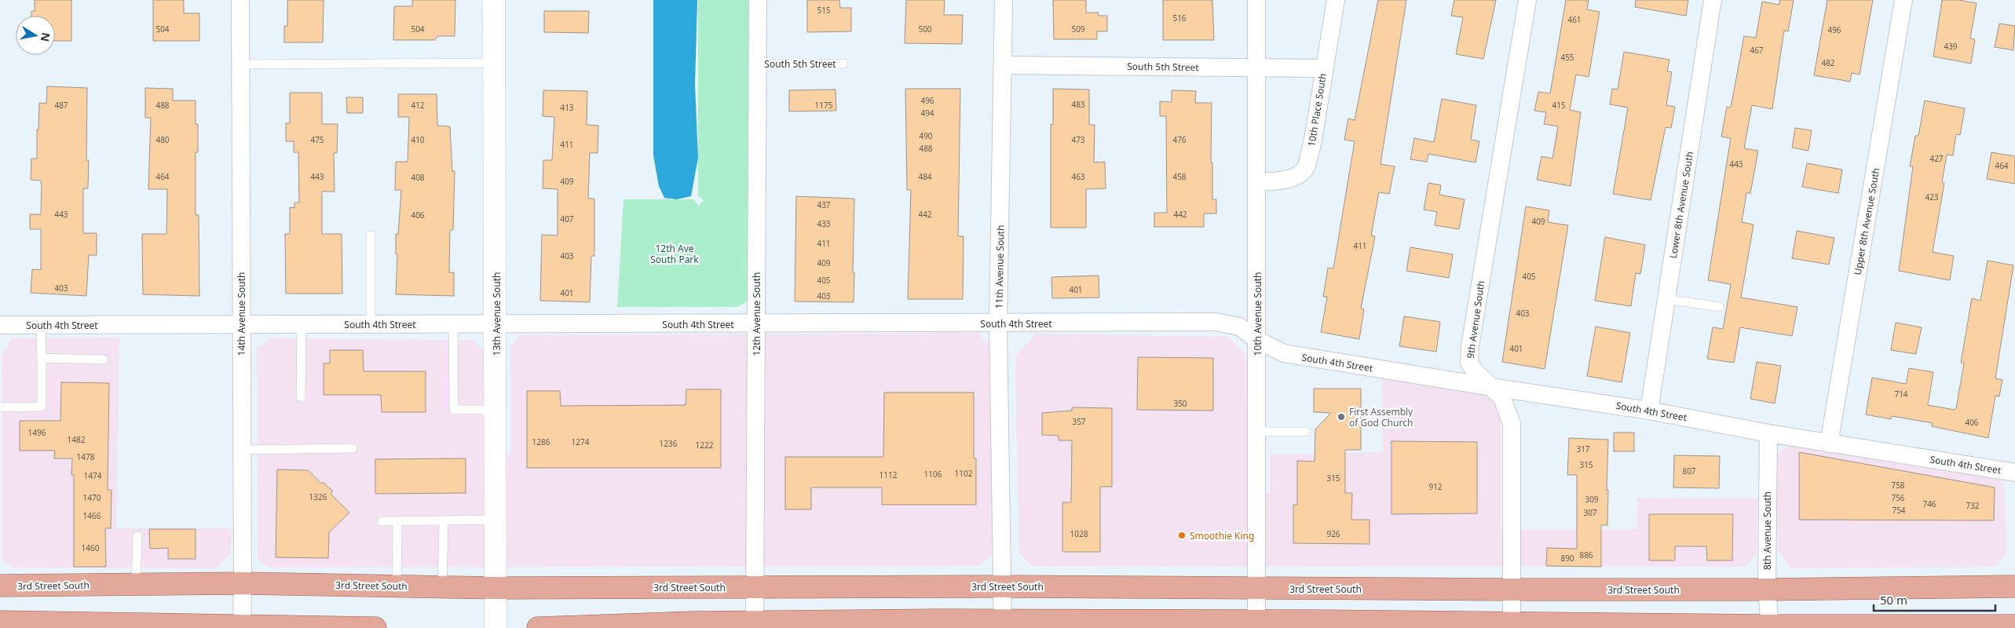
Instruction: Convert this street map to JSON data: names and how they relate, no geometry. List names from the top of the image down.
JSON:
{
  "streets": {
    "main road": ["3rd Street South"],
    "street": [
      "South 5th Street",
      "10th Place South",
      "Lower 8th Avenue South",
      "Upper 8th Avenue South",
      "11th Avenue South",
      "14th Avenue South",
      "13th Avenue South",
      "12th Avenue South",
      "10th Avenue South",
      "9th Avenue South",
      "South 4th Street",
      "8th Avenue South"
    ]
  },
  "crossings": [
    ["South 5th Street", "10th Place South"],
    ["South 5th Street", "11th Avenue South"],
    ["South 5th Street", "12th Avenue South"],
    ["South 5th Street", "10th Avenue South"],
    ["10th Place South", "10th Avenue South"],
    ["Lower 8th Avenue South", "South 4th Street"],
    ["Upper 8th Avenue South", "South 4th Street"],
    ["11th Avenue South", "South 4th Street"],
    ["11th Avenue South", "3rd Street South"],
    ["14th Avenue South", "South 4th Street"],
    ["14th Avenue South", "3rd Street South"],
    ["13th Avenue South", "South 4th Street"],
    ["13th Avenue South", "3rd Street South"],
    ["12th Avenue South", "South 4th Street"],
    ["12th Avenue South", "3rd Street South"],
    ["10th Avenue South", "South 4th Street"],
    ["10th Avenue South", "3rd Street South"],
    ["9th Avenue South", "South 4th Street"],
    ["9th Avenue South", "3rd Street South"],
    ["South 4th Street", "8th Avenue South"],
    ["8th Avenue South", "3rd Street South"]
  ],
  "parks": ["12th Ave South Park"],
  "places": ["First Assembly of God Church", "Smoothie King"],
  "house_numbers": [
    "515",
    "516",
    "461",
    "504",
    "504",
    "500",
    "509",
    "496",
    "439",
    "467",
    "455",
    "482",
    "496",
    "483",
    "487",
    "488",
    "412",
    "1175",
    "415",
    "413",
    "494",
    "490",
    "480",
    "475",
    "410",
    "473",
    "476",
    "411",
    "488",
    "427",
    "443",
    "464",
    "464",
    "443",
    "484",
    "463",
    "458",
    "408",
    "409",
    "423",
    "437",
    "443",
    "442",
    "442",
    "406",
    "407",
    "409",
    "433",
    "411",
    "411",
    "403",
    "409",
    "405",
    "405",
    "403",
    "401",
    "401",
    "403",
    "403",
    "401",
    "714",
    "350",
    "357",
    "406",
    "1496",
    "1482",
    "1286",
    "1274",
    "1236",
    "1222",
    "317",
    "1478",
    "315",
    "807",
    "1102",
    "1106",
    "1112",
    "1474",
    "315",
    "758",
    "912",
    "1326",
    "1470",
    "756",
    "309",
    "746",
    "732",
    "754",
    "307",
    "1466",
    "1028",
    "926",
    "1460",
    "886",
    "890"
  ],
  "scale_bar": "50 m",
  "north": "right"
}
